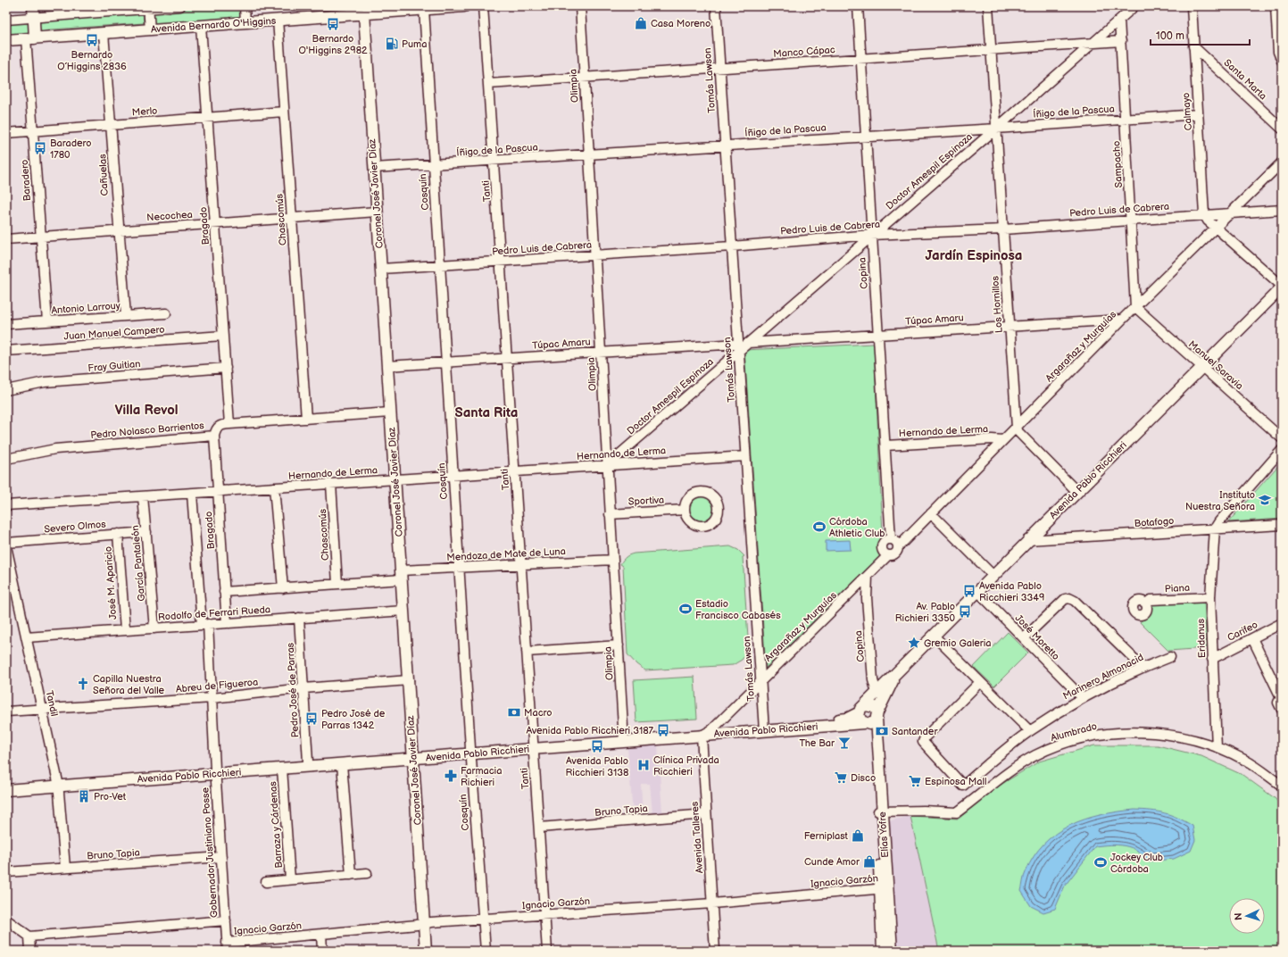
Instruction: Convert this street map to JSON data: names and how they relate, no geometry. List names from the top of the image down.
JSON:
{
  "streets": {
    "main road": [
      "Avenida Bernardo O'Higgins",
      "Coronel José Javier Díaz",
      "Avenida Pablo Ricchieri",
      "Elías Yofre"
    ],
    "street": [
      "Manco Cápac",
      "Santa Marta",
      "Tomás Lawson",
      "Olimpia",
      "Merlo",
      "Íñigo de la Pascua",
      "Calmayo",
      "Sampacho",
      "Doctor Amespil Espinoza",
      "Cañuelas",
      "Baradero",
      "Tanti",
      "Cosquín",
      "Pedro Luis de Cabrera",
      "Necochea",
      "Chascomús",
      "Bragado",
      "Copina",
      "Los Hornillos",
      "Antonio Larrouy",
      "Túpac Amaru",
      "Juan Manuel Campero",
      "Argarañaz y Murguías",
      "Manuel Saravia",
      "Fray Guitian",
      "Pedro Nolasco Barrientos",
      "Hernando de Lerma",
      "Sportiva",
      "Botafogo",
      "Severo Olmos",
      "Mendoza de Mate de Luna",
      "García Pantaleón",
      "José M. Aparicio",
      "Piana",
      "Rodolfo de Ferrari Rueda",
      "Carifeo",
      "José Moretto",
      "Eridanus",
      "Marinero Almonacid",
      "Abreu de Figueroa",
      "Pedro José de Parras",
      "Tandil",
      "Alumbrado",
      "Bruno Tapia",
      "Barraza y Cárdenas",
      "Avenida Talleres",
      "Gobernador Justiniano Posse",
      "Ignacio Garzón"
    ]
  },
  "crossings": [
    ["Avenida Bernardo O'Higgins", "Cañuelas"],
    ["Avenida Bernardo O'Higgins", "Baradero"],
    ["Avenida Bernardo O'Higgins", "Cosquín"],
    ["Avenida Bernardo O'Higgins", "Coronel José Javier Díaz"],
    ["Avenida Bernardo O'Higgins", "Chascomús"],
    ["Avenida Bernardo O'Higgins", "Bragado"],
    ["Manco Cápac", "Tomás Lawson"],
    ["Manco Cápac", "Olimpia"],
    ["Manco Cápac", "Sampacho"],
    ["Manco Cápac", "Doctor Amespil Espinoza"],
    ["Manco Cápac", "Tanti"],
    ["Manco Cápac", "Copina"],
    ["Manco Cápac", "Los Hornillos"],
    ["Santa Marta", "Calmayo"],
    ["Tomás Lawson", "Íñigo de la Pascua"],
    ["Tomás Lawson", "Doctor Amespil Espinoza"],
    ["Tomás Lawson", "Pedro Luis de Cabrera"],
    ["Tomás Lawson", "Túpac Amaru"],
    ["Tomás Lawson", "Argarañaz y Murguías"],
    ["Tomás Lawson", "Hernando de Lerma"],
    ["Tomás Lawson", "Avenida Pablo Ricchieri"],
    ["Olimpia", "Íñigo de la Pascua"],
    ["Olimpia", "Doctor Amespil Espinoza"],
    ["Olimpia", "Pedro Luis de Cabrera"],
    ["Olimpia", "Túpac Amaru"],
    ["Olimpia", "Hernando de Lerma"],
    ["Olimpia", "Avenida Pablo Ricchieri"],
    ["Olimpia", "Sportiva"],
    ["Olimpia", "Mendoza de Mate de Luna"],
    ["Merlo", "Cañuelas"],
    ["Merlo", "Baradero"],
    ["Merlo", "Chascomús"],
    ["Merlo", "Bragado"],
    ["Íñigo de la Pascua", "Calmayo"],
    ["Íñigo de la Pascua", "Sampacho"],
    ["Íñigo de la Pascua", "Doctor Amespil Espinoza"],
    ["Íñigo de la Pascua", "Tanti"],
    ["Íñigo de la Pascua", "Cosquín"],
    ["Íñigo de la Pascua", "Coronel José Javier Díaz"],
    ["Íñigo de la Pascua", "Copina"],
    ["Íñigo de la Pascua", "Los Hornillos"],
    ["Calmayo", "Pedro Luis de Cabrera"],
    ["Sampacho", "Doctor Amespil Espinoza"],
    ["Sampacho", "Pedro Luis de Cabrera"],
    ["Sampacho", "Argarañaz y Murguías"],
    ["Sampacho", "Manuel Saravia"],
    ["Doctor Amespil Espinoza", "Pedro Luis de Cabrera"],
    ["Doctor Amespil Espinoza", "Copina"],
    ["Doctor Amespil Espinoza", "Los Hornillos"],
    ["Doctor Amespil Espinoza", "Túpac Amaru"],
    ["Doctor Amespil Espinoza", "Hernando de Lerma"],
    ["Cañuelas", "Necochea"],
    ["Cañuelas", "Antonio Larrouy"],
    ["Baradero", "Necochea"],
    ["Baradero", "Antonio Larrouy"],
    ["Tanti", "Pedro Luis de Cabrera"],
    ["Tanti", "Túpac Amaru"],
    ["Tanti", "Hernando de Lerma"],
    ["Tanti", "Avenida Pablo Ricchieri"],
    ["Tanti", "Mendoza de Mate de Luna"],
    ["Tanti", "Bruno Tapia"],
    ["Tanti", "Ignacio Garzón"],
    ["Cosquín", "Pedro Luis de Cabrera"],
    ["Cosquín", "Túpac Amaru"],
    ["Cosquín", "Hernando de Lerma"],
    ["Cosquín", "Avenida Pablo Ricchieri"],
    ["Cosquín", "Mendoza de Mate de Luna"],
    ["Cosquín", "Ignacio Garzón"],
    ["Coronel José Javier Díaz", "Pedro Luis de Cabrera"],
    ["Coronel José Javier Díaz", "Necochea"],
    ["Coronel José Javier Díaz", "Túpac Amaru"],
    ["Coronel José Javier Díaz", "Pedro Nolasco Barrientos"],
    ["Coronel José Javier Díaz", "Hernando de Lerma"],
    ["Coronel José Javier Díaz", "Avenida Pablo Ricchieri"],
    ["Coronel José Javier Díaz", "Mendoza de Mate de Luna"],
    ["Coronel José Javier Díaz", "Rodolfo de Ferrari Rueda"],
    ["Coronel José Javier Díaz", "Abreu de Figueroa"],
    ["Coronel José Javier Díaz", "Ignacio Garzón"],
    ["Pedro Luis de Cabrera", "Copina"],
    ["Pedro Luis de Cabrera", "Los Hornillos"],
    ["Pedro Luis de Cabrera", "Argarañaz y Murguías"],
    ["Necochea", "Chascomús"],
    ["Necochea", "Bragado"],
    ["Chascomús", "Pedro Nolasco Barrientos"],
    ["Chascomús", "Hernando de Lerma"],
    ["Chascomús", "Mendoza de Mate de Luna"],
    ["Bragado", "Juan Manuel Campero"],
    ["Bragado", "Fray Guitian"],
    ["Bragado", "Pedro Nolasco Barrientos"],
    ["Bragado", "Hernando de Lerma"],
    ["Bragado", "Mendoza de Mate de Luna"],
    ["Bragado", "Rodolfo de Ferrari Rueda"],
    ["Copina", "Túpac Amaru"],
    ["Copina", "Argarañaz y Murguías"],
    ["Copina", "Hernando de Lerma"],
    ["Copina", "Avenida Pablo Ricchieri"],
    ["Los Hornillos", "Túpac Amaru"],
    ["Los Hornillos", "Argarañaz y Murguías"],
    ["Túpac Amaru", "Argarañaz y Murguías"],
    ["Argarañaz y Murguías", "Manuel Saravia"],
    ["Argarañaz y Murguías", "Hernando de Lerma"],
    ["Argarañaz y Murguías", "Avenida Pablo Ricchieri"],
    ["Manuel Saravia", "Avenida Pablo Ricchieri"],
    ["Hernando de Lerma", "García Pantaleón"],
    ["Hernando de Lerma", "Gobernador Justiniano Posse"],
    ["Avenida Pablo Ricchieri", "Botafogo"],
    ["Avenida Pablo Ricchieri", "José Moretto"],
    ["Avenida Pablo Ricchieri", "Pedro José de Parras"],
    ["Avenida Pablo Ricchieri", "Tandil"],
    ["Avenida Pablo Ricchieri", "Barraza y Cárdenas"],
    ["Avenida Pablo Ricchieri", "Elías Yofre"],
    ["Avenida Pablo Ricchieri", "Avenida Talleres"],
    ["Avenida Pablo Ricchieri", "Gobernador Justiniano Posse"],
    ["Botafogo", "Eridanus"],
    ["Severo Olmos", "García Pantaleón"],
    ["Severo Olmos", "José M. Aparicio"],
    ["García Pantaleón", "Rodolfo de Ferrari Rueda"],
    ["José M. Aparicio", "Rodolfo de Ferrari Rueda"],
    ["Piana", "Eridanus"],
    ["Rodolfo de Ferrari Rueda", "Pedro José de Parras"],
    ["Rodolfo de Ferrari Rueda", "Tandil"],
    ["Rodolfo de Ferrari Rueda", "Gobernador Justiniano Posse"],
    ["Carifeo", "Eridanus"],
    ["José Moretto", "Marinero Almonacid"],
    ["Eridanus", "Alumbrado"],
    ["Abreu de Figueroa", "Pedro José de Parras"],
    ["Abreu de Figueroa", "Tandil"],
    ["Abreu de Figueroa", "Gobernador Justiniano Posse"],
    ["Tandil", "Bruno Tapia"],
    ["Alumbrado", "Elías Yofre"],
    ["Bruno Tapia", "Avenida Talleres"],
    ["Bruno Tapia", "Gobernador Justiniano Posse"],
    ["Elías Yofre", "Ignacio Garzón"],
    ["Avenida Talleres", "Ignacio Garzón"],
    ["Gobernador Justiniano Posse", "Ignacio Garzón"]
  ],
  "districts": ["Jardín Espinosa", "Villa Revol", "Santa Rita"],
  "places": {
    "shop": ["Casa Moreno", "Ferniplast", "Cunde Amor"],
    "bus stop": [
      "Bernardo O'Higgins 2982",
      "Bernardo O´Higgins 2836",
      "Baradero 1780",
      "Avenida Pablo Ricchieri 3349",
      "Av. Pablo Richieri 3350",
      "Pedro José de Parras 1342",
      "Avenida Pablo Ricchieri 3187",
      "Avenida Pablo Ricchieri 3138"
    ],
    "fuel station": ["Puma"],
    "school or university": ["Instituto Nuestra Señora"],
    "sports": ["Córdoba Athletic Club", "Estadio Francisco Cabasés", "Jockey Club Córdoba"],
    "place": ["Gremio Galeria"],
    "church": ["Capilla Nuestra Señora del Valle"],
    "bank": ["Macro", "Santander"],
    "bar": ["The Bar"],
    "hospital": ["Clínica Privada Ricchieri"],
    "pharmacy": ["Farmacia Richieri"],
    "supermarket": ["Disco", "Espinosa Mall"],
    "building": ["Pro-Vet"]
  },
  "scale_bar": "100 m",
  "north": "left"
}
